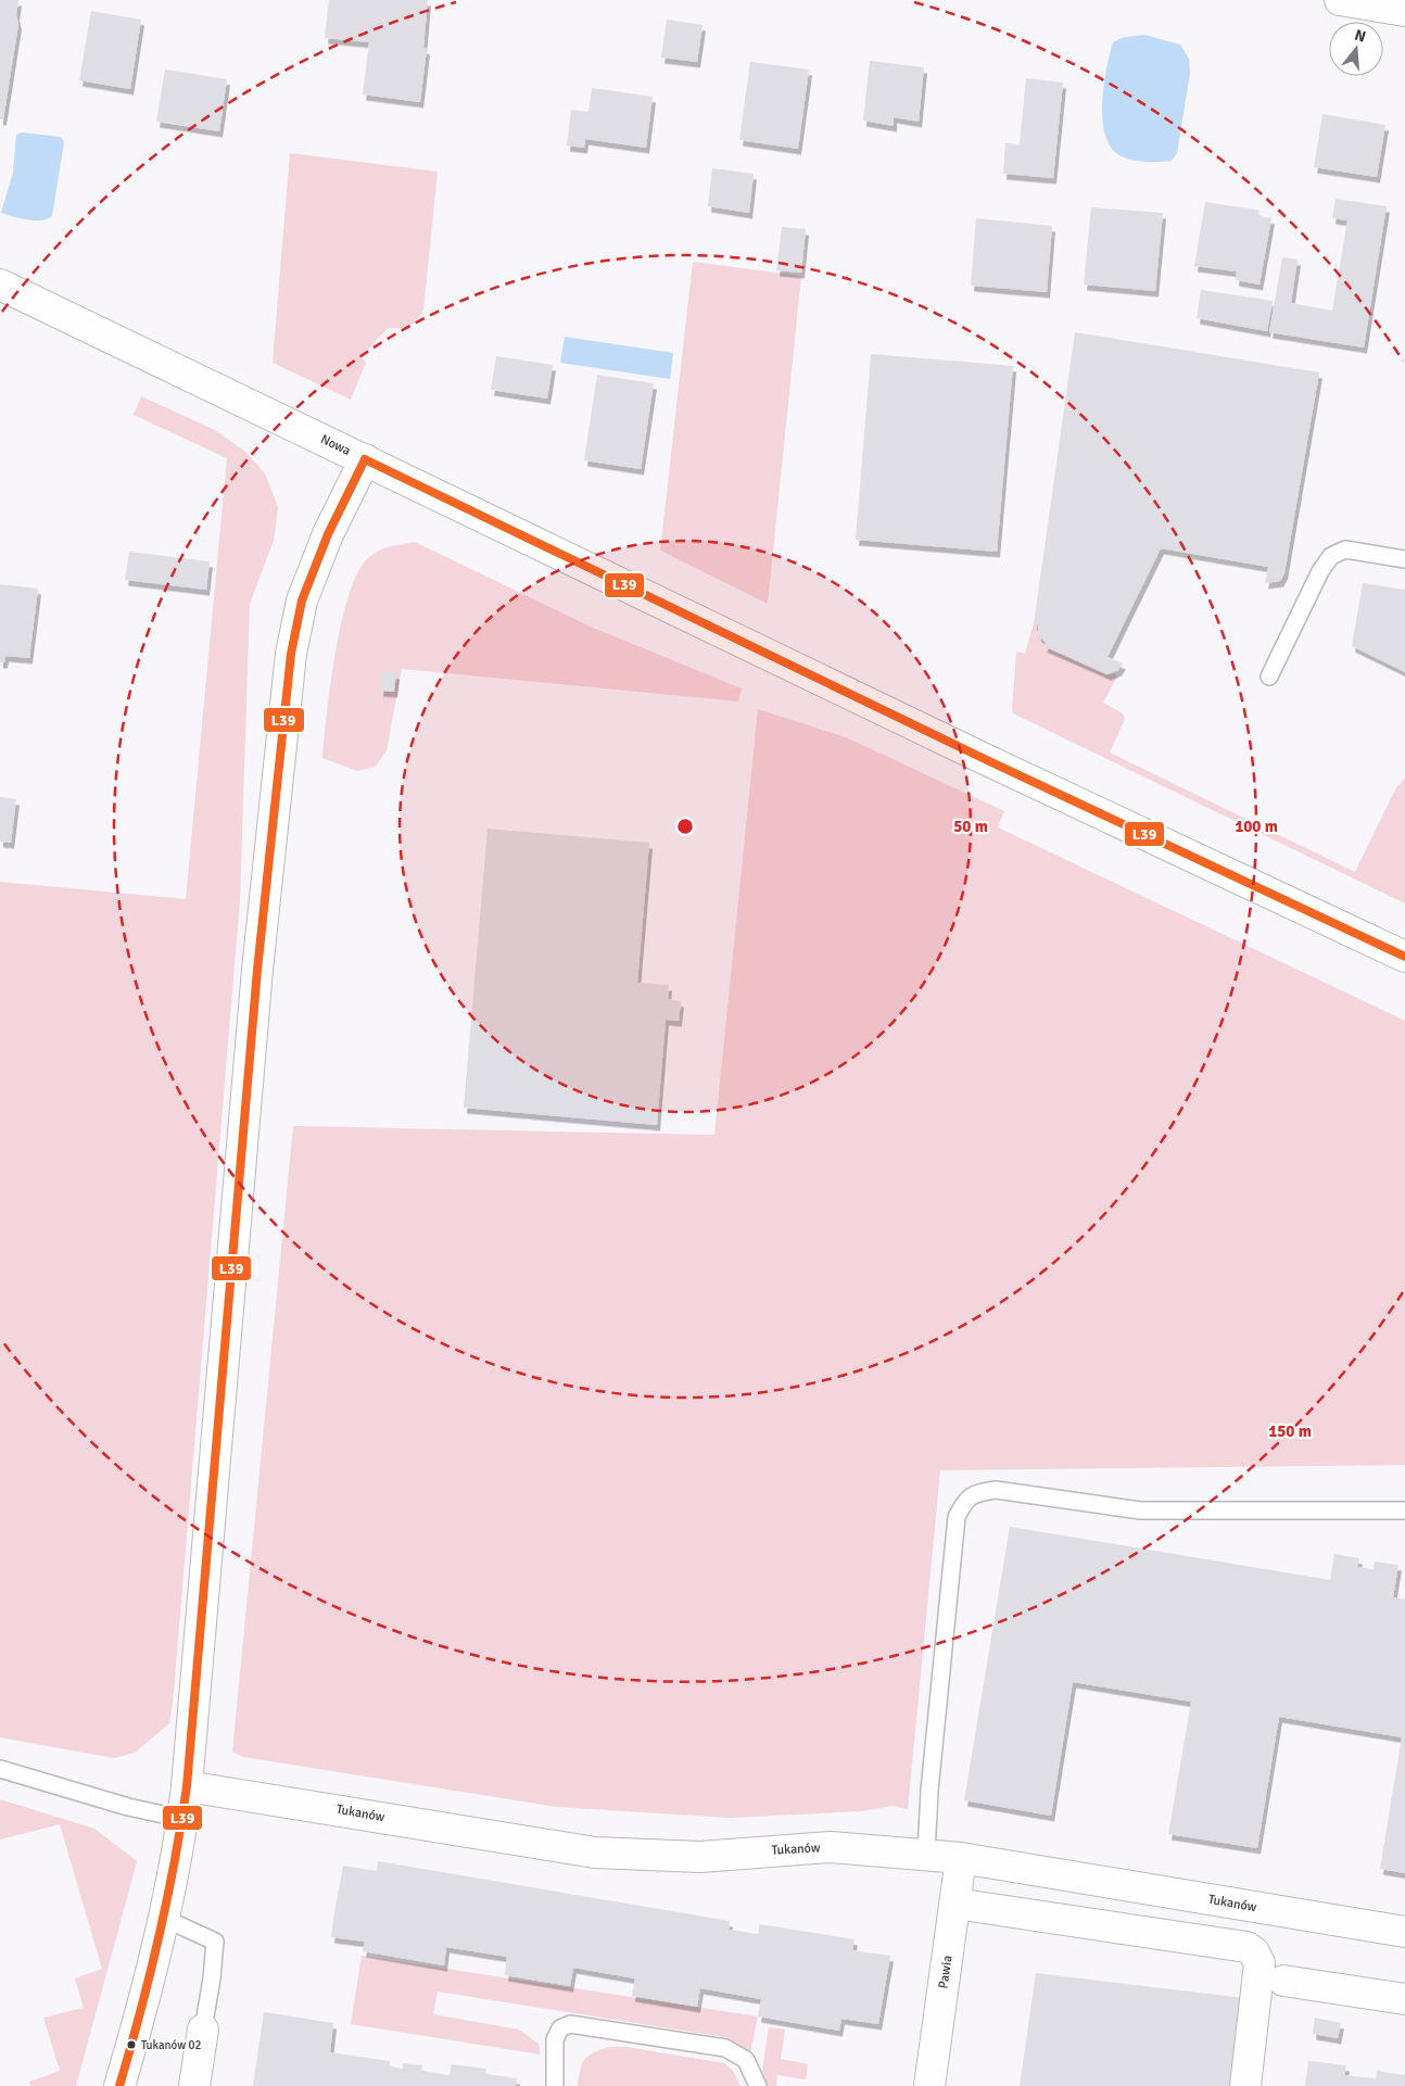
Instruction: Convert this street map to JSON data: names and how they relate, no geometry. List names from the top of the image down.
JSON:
{
  "streets": {
    "street": ["Nowa", "Tukanów", "Pawia"]
  },
  "crossings": [
    ["Tukanów", "Pawia"]
  ],
  "places": ["Tukanów 02"],
  "lines": ["transit line L39"],
  "north": "top",
  "rings": ["50 m", "100 m", "150 m"]
}
